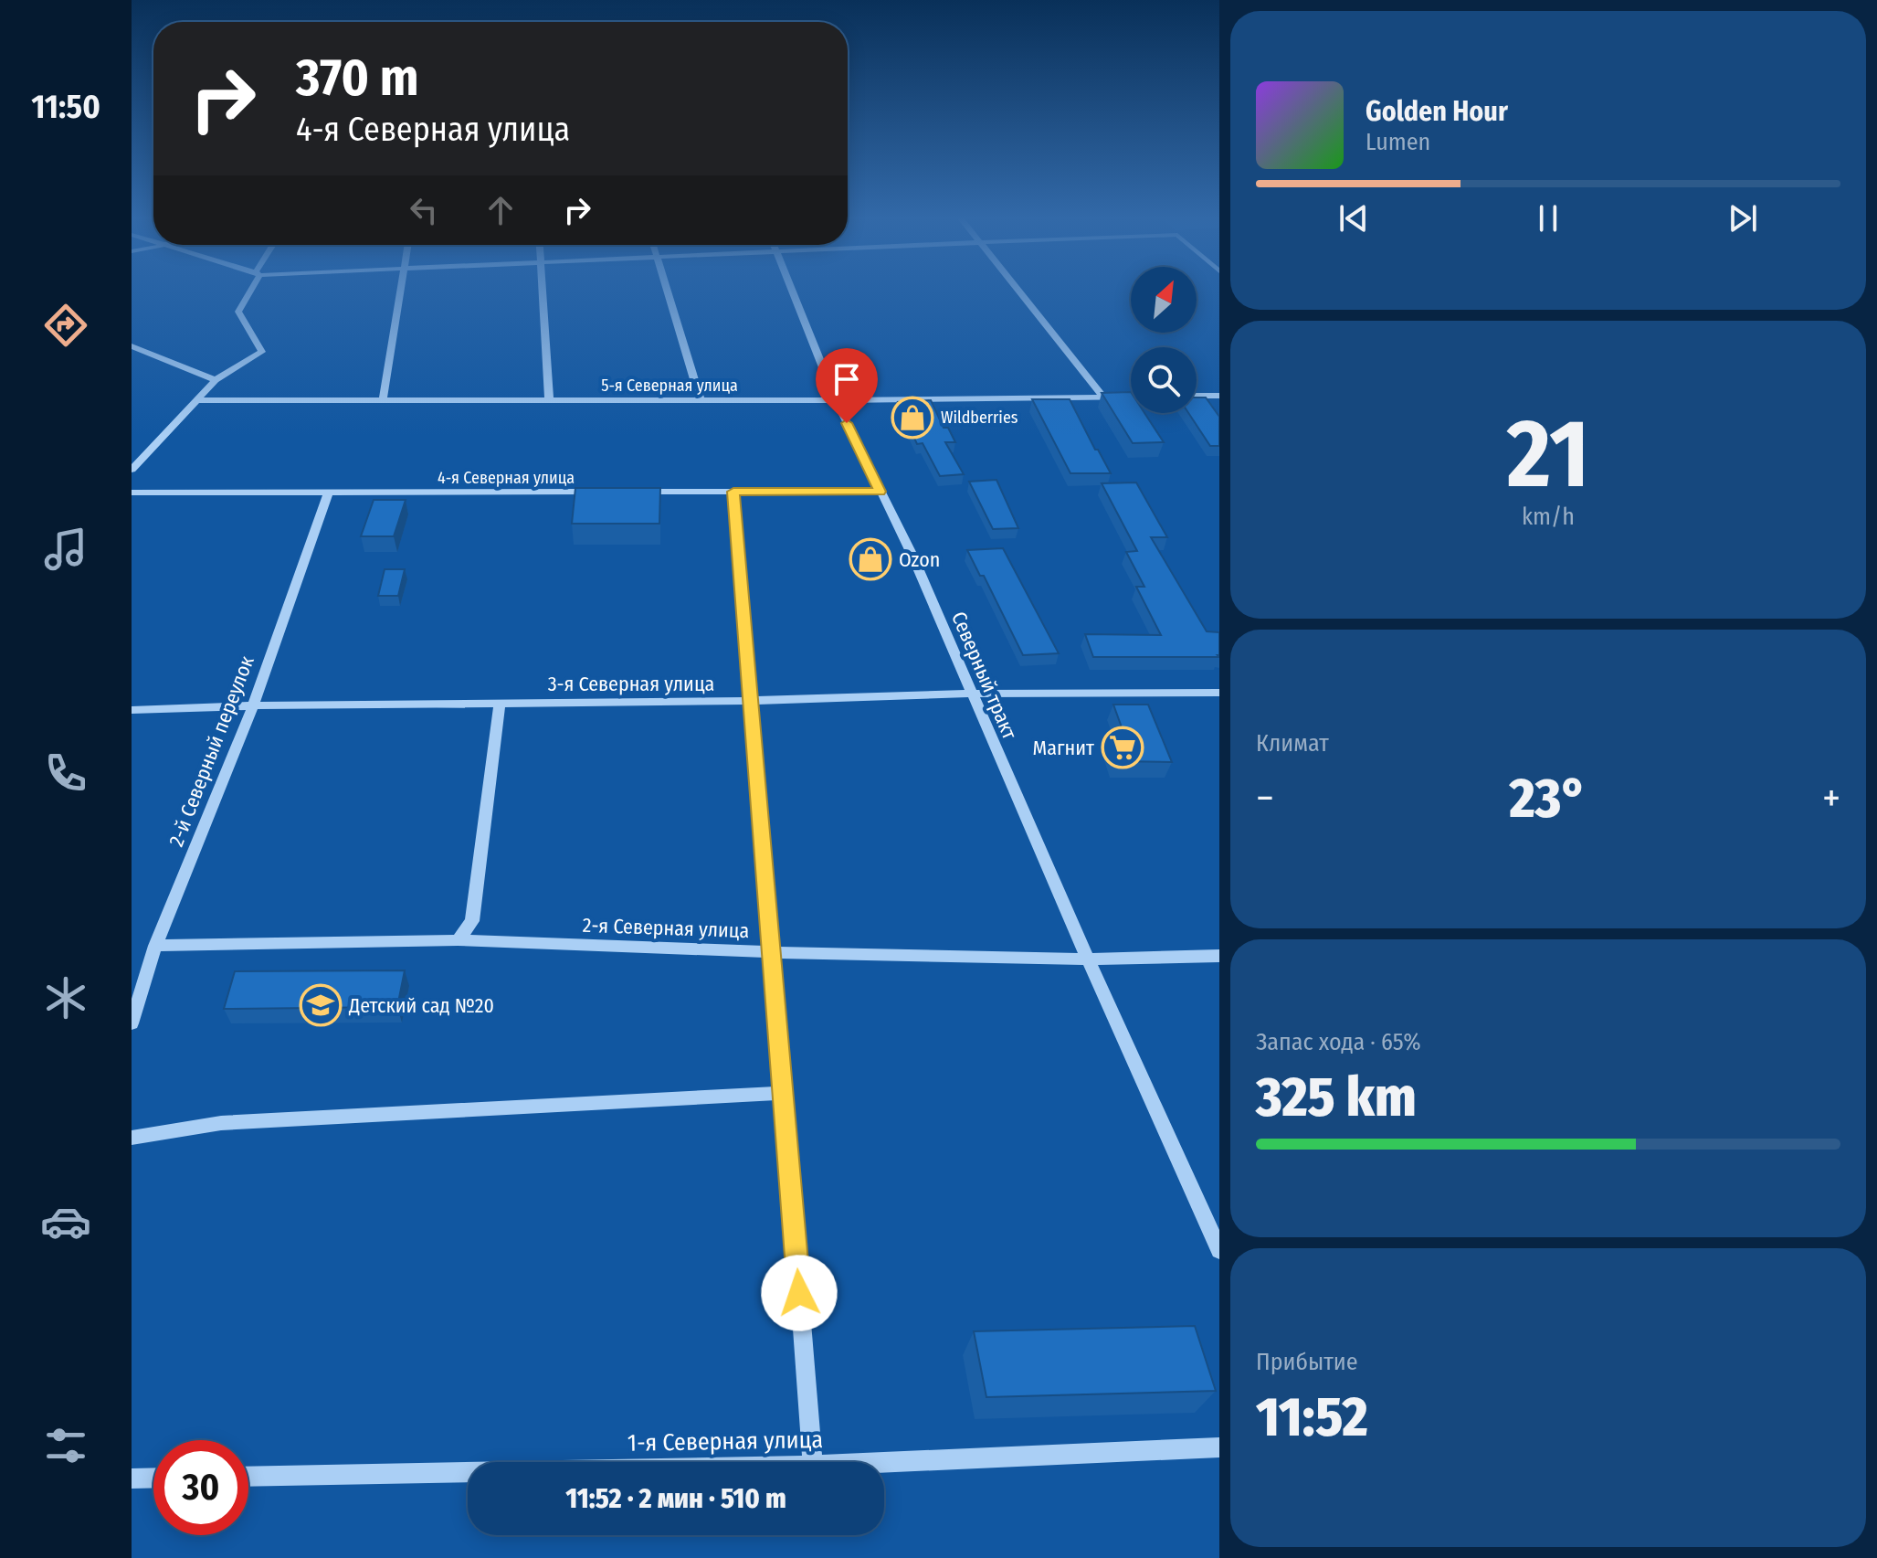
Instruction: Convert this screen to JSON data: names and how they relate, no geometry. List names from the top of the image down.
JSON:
{
  "streets": {
    "street": [
      "5-я Северная улица",
      "4-я Северная улица",
      "Северный тракт",
      "3-я Северная улица",
      "2-й Северный переулок",
      "2-я Северная улица",
      "1-я Северная улица"
    ]
  },
  "crossings": [
    ["5-я Северная улица", "Северный тракт"],
    ["4-я Северная улица", "2-й Северный переулок"],
    ["Северный тракт", "3-я Северная улица"],
    ["Северный тракт", "2-я Северная улица"],
    ["3-я Северная улица", "2-й Северный переулок"],
    ["2-й Северный переулок", "2-я Северная улица"]
  ],
  "places": {
    "shop": ["Wildberries", "Ozon"],
    "supermarket": ["Магнит"],
    "school or university": ["Детский сад №20"]
  },
  "north": "top right",
  "page": {
    "tabs": "11:50",
    "turn": ["370 m", "4-я Северная улица"],
    "song": ["Golden Hour", "Lumen"],
    "tile": [
      ["21", "km/h"],
      "Климат",
      ["Запас хода · 65%", "325 km"],
      ["Прибытие", "11:52"]
    ],
    "heat": ["−", "23°", "+"],
    "limit": "30",
    "trip": "11:52 · 2 мин · 510 m"
  }
}
